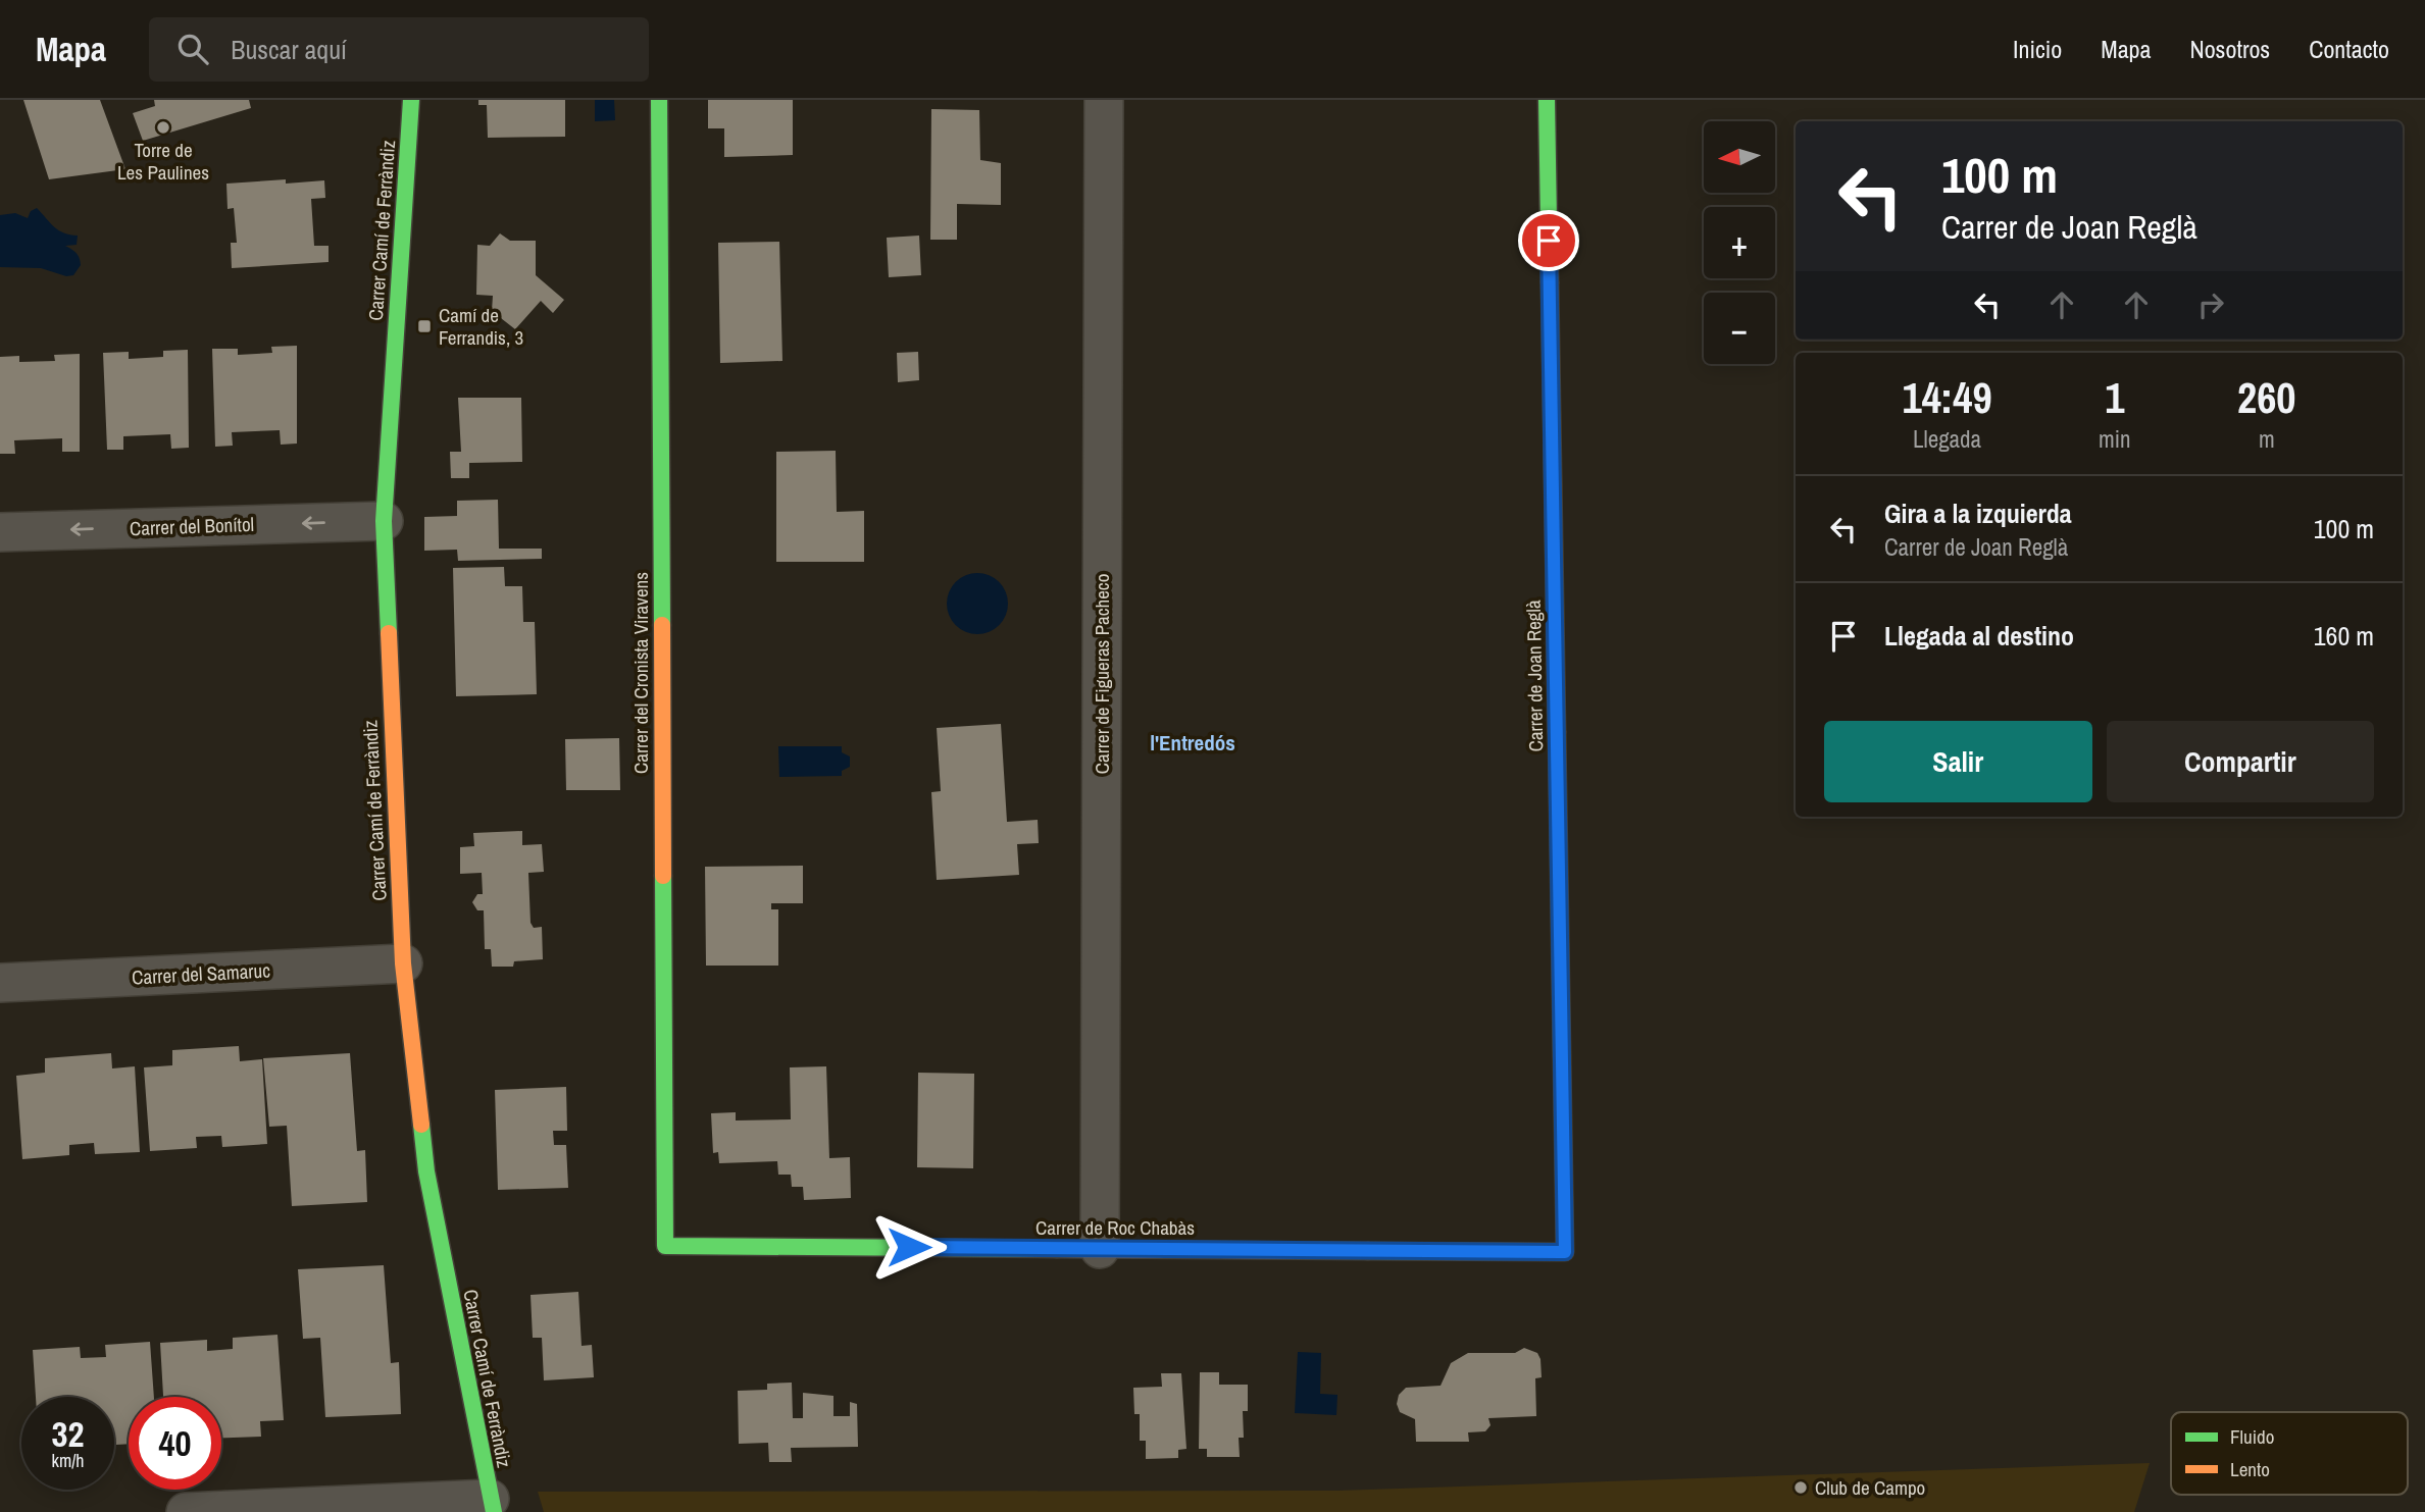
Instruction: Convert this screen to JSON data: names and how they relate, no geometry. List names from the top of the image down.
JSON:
{
  "streets": {
    "street": [
      "Carrer Camí de Ferràndiz",
      "Carrer del Bonítol",
      "Carrer del Cronista Viravens",
      "Carrer de Figueras Pacheco",
      "Carrer de Joan Reglà",
      "Carrer del Samaruc",
      "Carrer de Roc Chabàs"
    ]
  },
  "crossings": [
    ["Carrer Camí de Ferràndiz", "Carrer del Bonítol"],
    ["Carrer Camí de Ferràndiz", "Carrer del Samaruc"],
    ["Carrer del Cronista Viravens", "Carrer de Roc Chabàs"],
    ["Carrer de Figueras Pacheco", "Carrer de Roc Chabàs"],
    ["Carrer de Joan Reglà", "Carrer de Roc Chabàs"]
  ],
  "one_way": ["Carrer del Bonítol"],
  "districts": ["l'Entredós"],
  "places": {
    "other": ["Torre de Les Paulines", "Club de Campo"],
    "transit": ["Camí de Ferrandis, 3"]
  },
  "legend": ["Fluido", "Lento"],
  "north": "left",
  "page": {
    "header": "Mapa",
    "search": "Buscar aquí",
    "nav": [
      "Inicio",
      "Mapa",
      "Nosotros",
      "Contacto"
    ],
    "map_buttons": ["+", "−"],
    "turn": ["100 m", "Carrer de Joan Reglà"],
    "eta": [
      "14:49",
      "Llegada",
      "1",
      "min",
      "260",
      "m"
    ],
    "list": [
      {
        "name": "Gira a la izquierda",
        "note": "Carrer de Joan Reglà",
        "value": "100 m"
      },
      {
        "name": "Llegada al destino",
        "value": "160 m"
      }
    ],
    "buttons": ["Salir", "Compartir"],
    "speed": "32 km/h",
    "limit": "40"
  }
}
